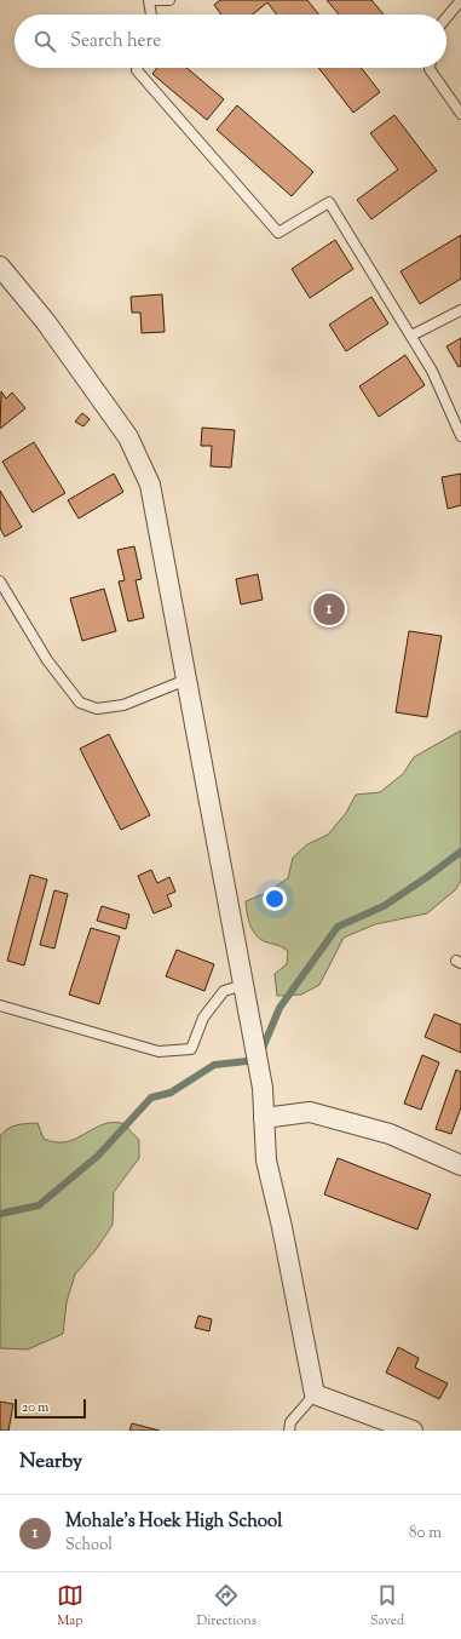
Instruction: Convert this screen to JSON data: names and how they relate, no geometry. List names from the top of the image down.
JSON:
{
  "scale_bar": "20 m",
  "page": {
    "search": "Search here",
    "pins": "1",
    "scale": "20 m",
    "heading": "Nearby",
    "list": [
      {
        "mark": "1",
        "name": "Mohale's Hoek High School",
        "note": "School",
        "value": "80 m"
      }
    ],
    "nav": ["Map", "Directions", "Saved"]
  }
}
